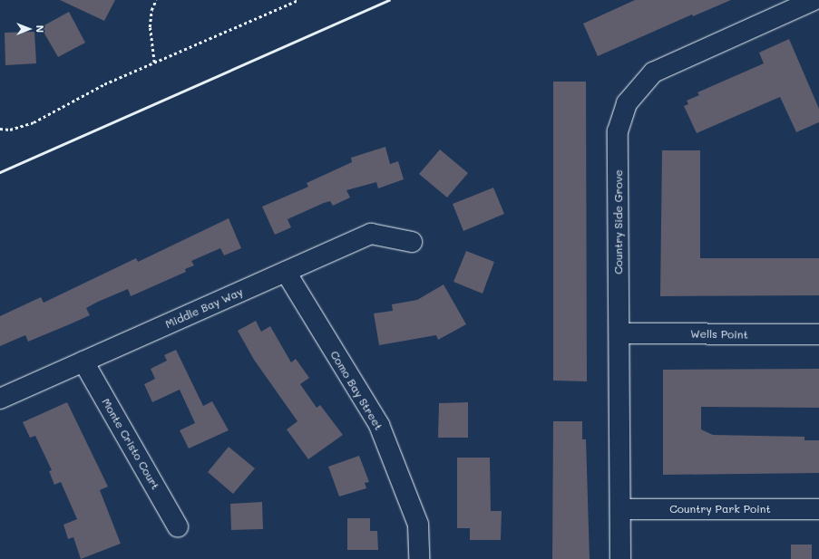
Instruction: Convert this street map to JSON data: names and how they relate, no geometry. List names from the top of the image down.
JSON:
{
  "streets": {
    "street": [
      "Country Side Grove",
      "Middle Bay Way",
      "Wells Point",
      "Como Bay Street",
      "Monte Cristo Court",
      "Country Park Point"
    ]
  },
  "crossings": [
    ["Country Side Grove", "Wells Point"],
    ["Country Side Grove", "Country Park Point"],
    ["Middle Bay Way", "Como Bay Street"],
    ["Middle Bay Way", "Monte Cristo Court"]
  ],
  "north": "right"
}
